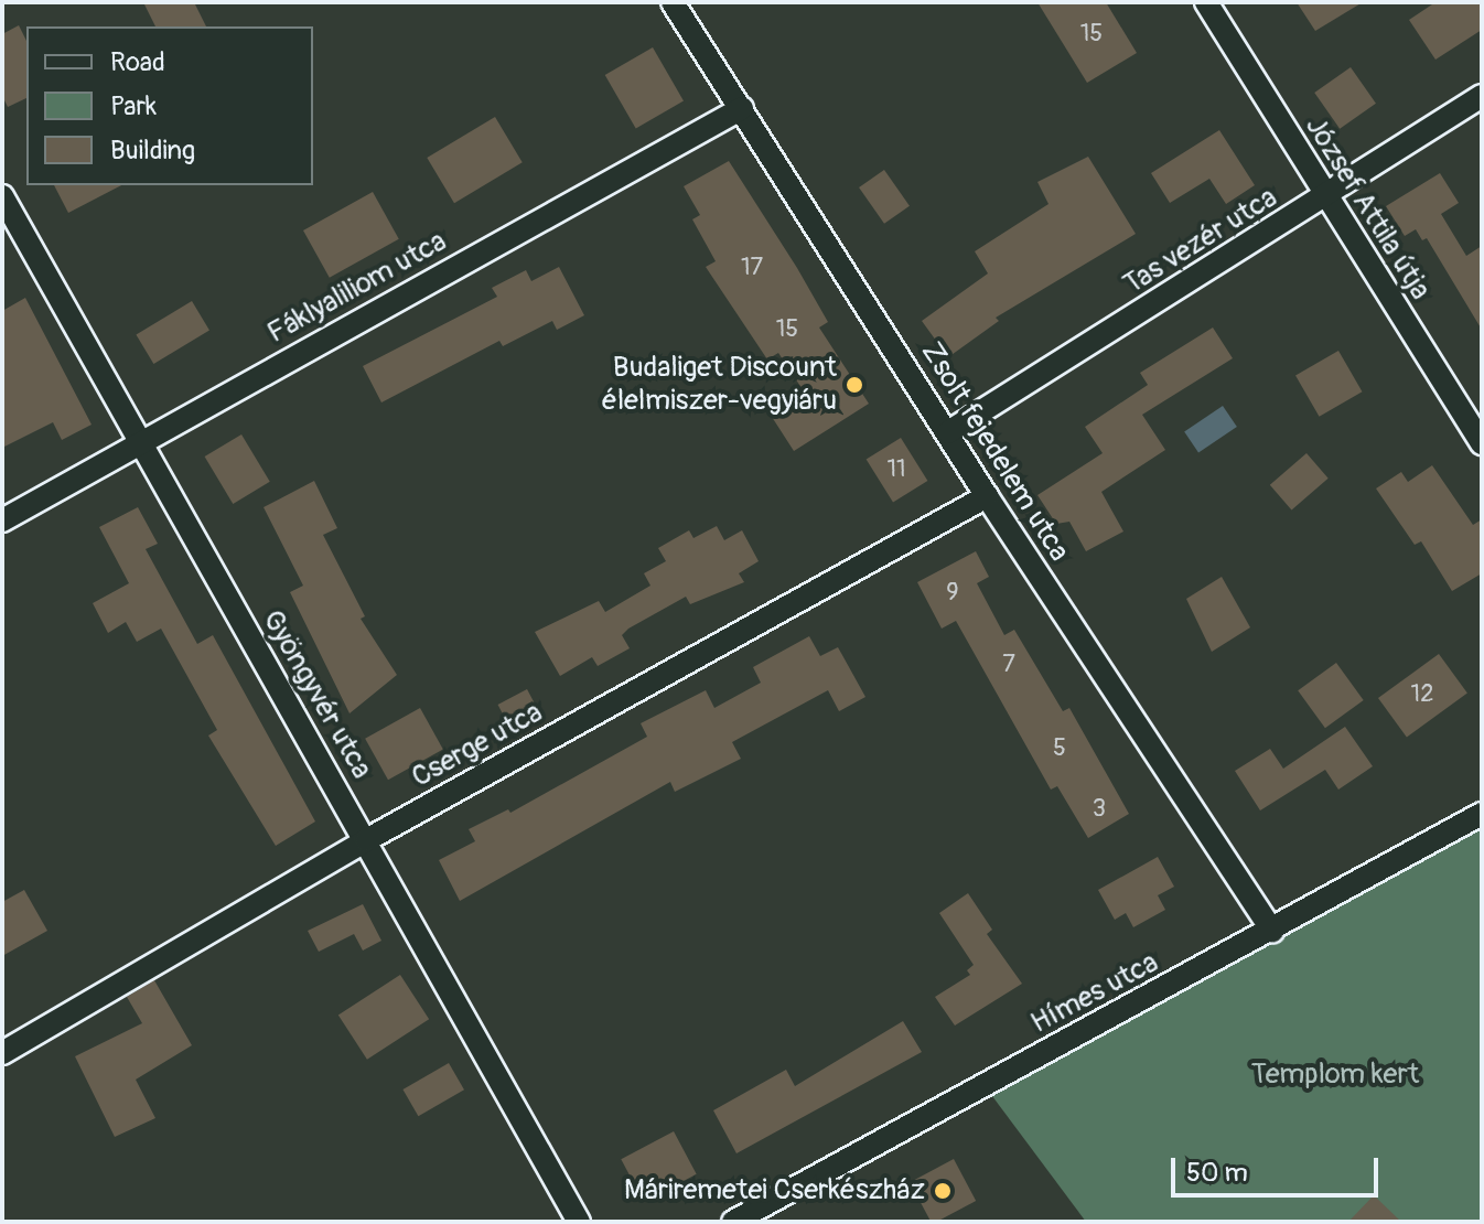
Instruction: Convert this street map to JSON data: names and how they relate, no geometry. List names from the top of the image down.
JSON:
{
  "streets": {
    "street": [
      "József Attila útja",
      "Tas vezér utca",
      "Fáklyaliliom utca",
      "Zsolt fejedelem utca",
      "Gyöngyvér utca",
      "Cserge utca",
      "Hímes utca"
    ]
  },
  "crossings": [
    ["József Attila útja", "Tas vezér utca"],
    ["Tas vezér utca", "Zsolt fejedelem utca"],
    ["Fáklyaliliom utca", "Zsolt fejedelem utca"],
    ["Fáklyaliliom utca", "Gyöngyvér utca"],
    ["Zsolt fejedelem utca", "Cserge utca"],
    ["Zsolt fejedelem utca", "Hímes utca"],
    ["Gyöngyvér utca", "Cserge utca"]
  ],
  "parks": ["Templom kert"],
  "places": ["Budaliget Discount élelmiszer-vegyiáru", "Máriremetei Cserkészház"],
  "house_numbers": [
    "15",
    "17",
    "15",
    "11",
    "9",
    "7",
    "12",
    "5",
    "3"
  ],
  "legend": ["Road", "Park", "Building"],
  "scale_bar": "50 m"
}
